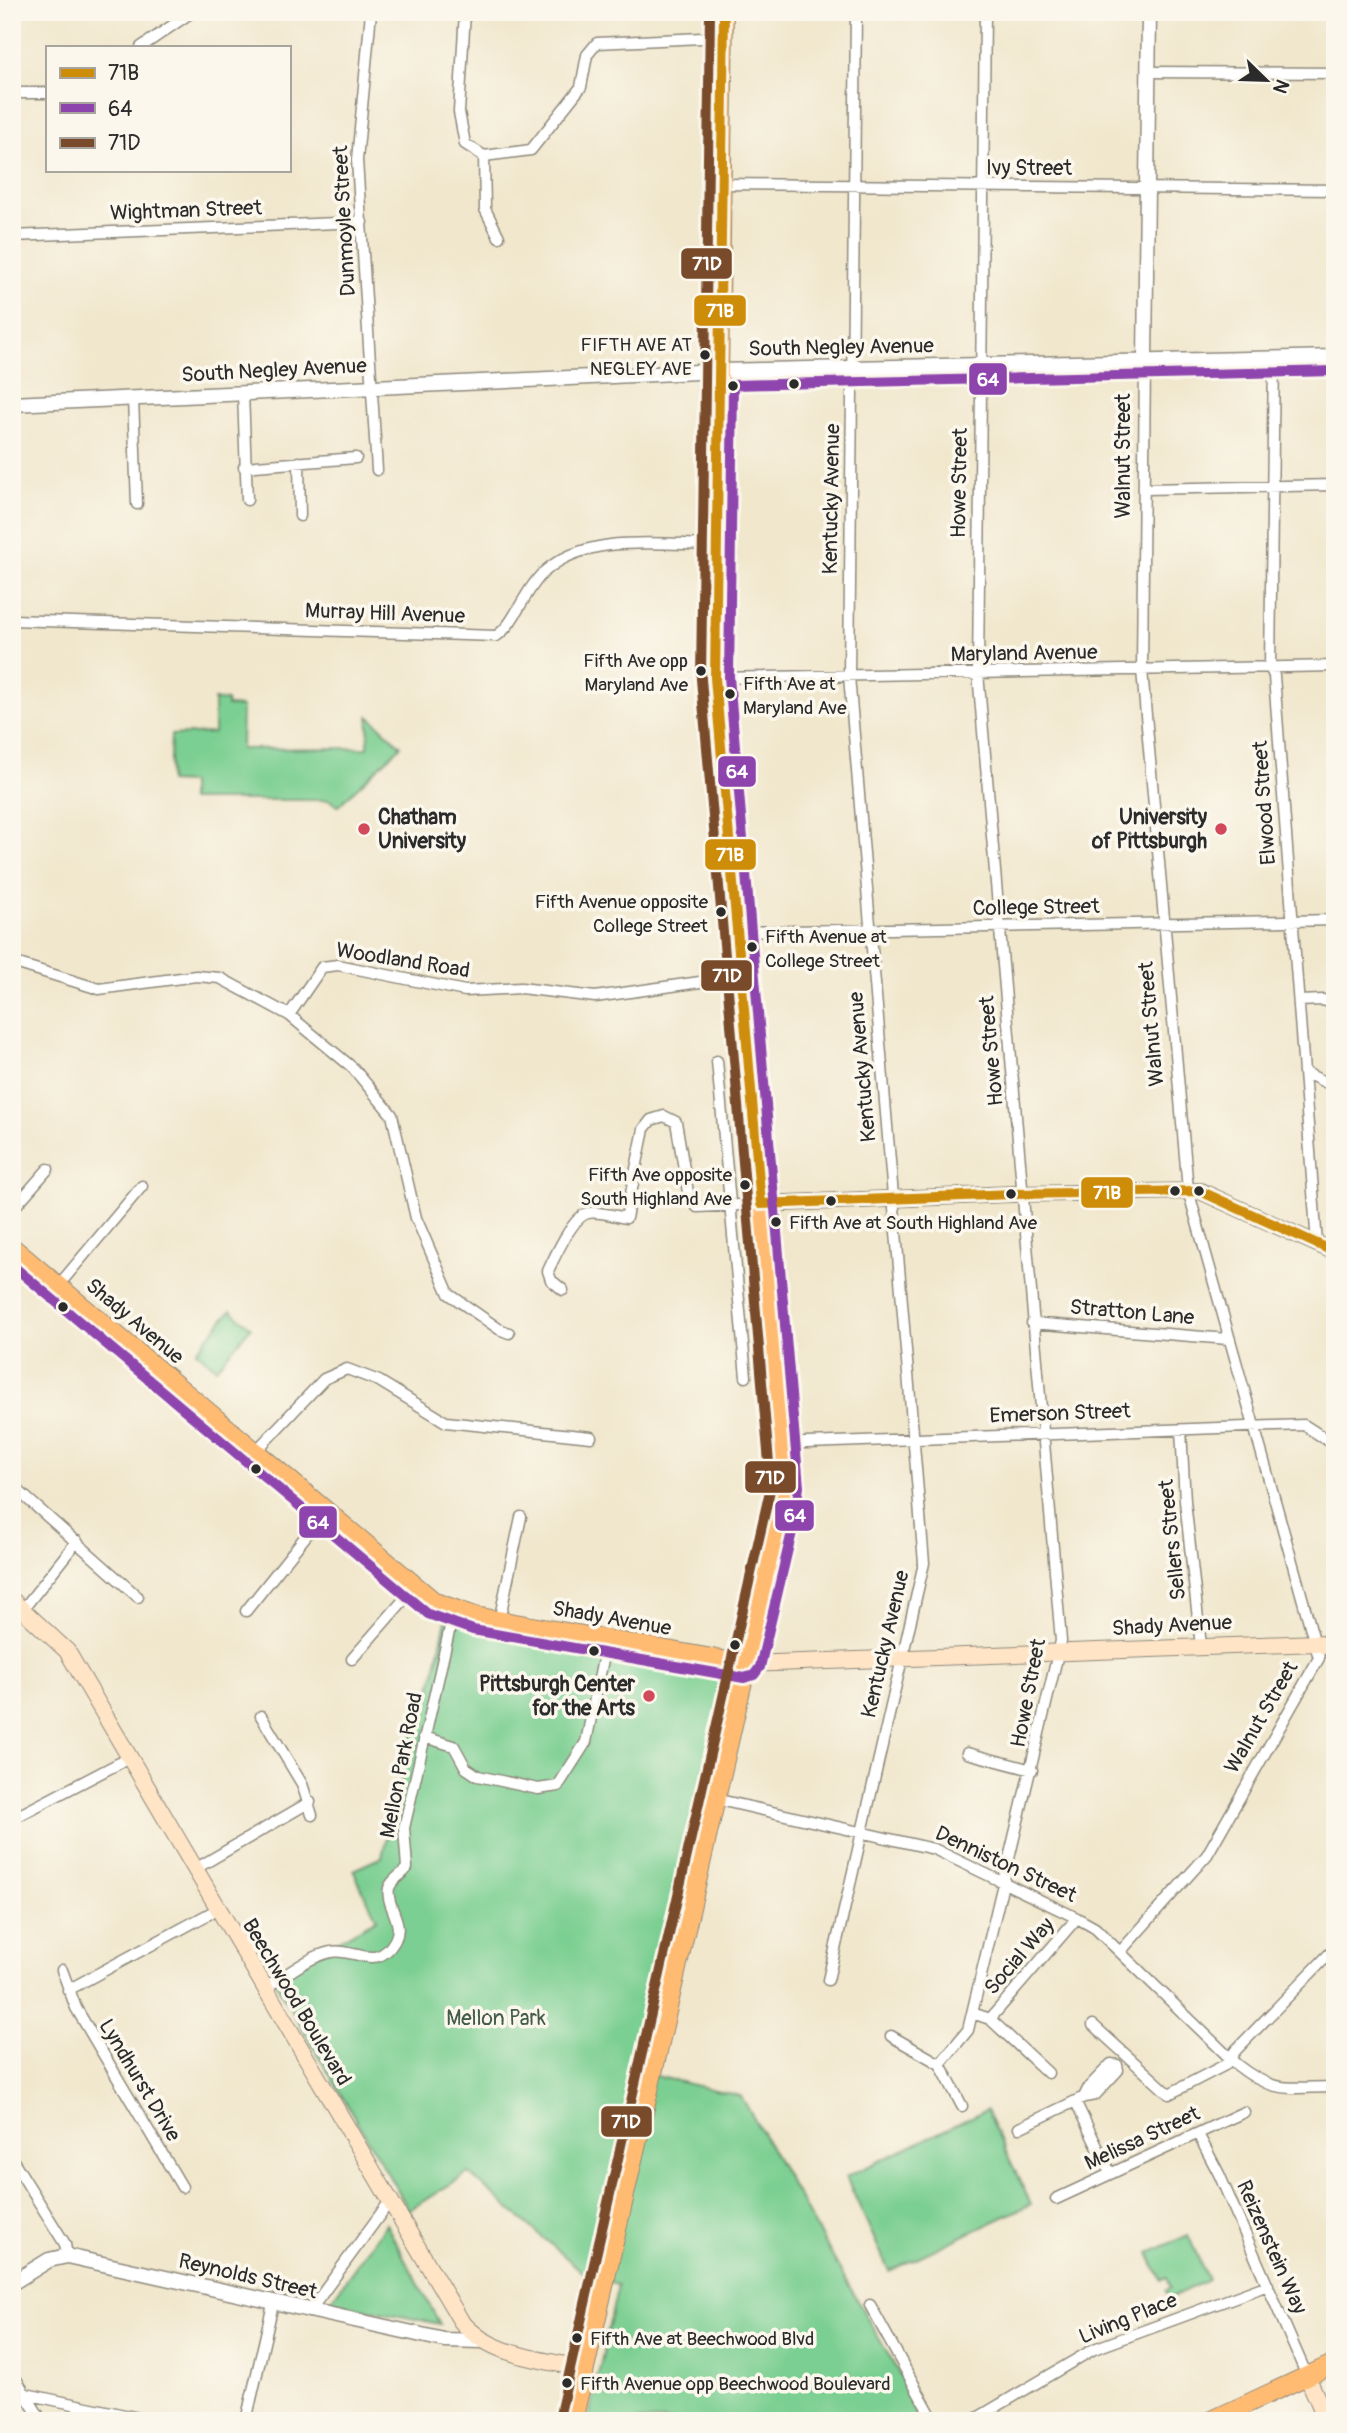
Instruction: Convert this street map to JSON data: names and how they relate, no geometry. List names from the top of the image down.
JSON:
{
  "streets": {
    "main road": ["Shady Avenue", "Beechwood Boulevard"],
    "street": [
      "Ivy Street",
      "Wightman Street",
      "Dunmoyle Street",
      "South Negley Avenue",
      "Walnut Street",
      "Howe Street",
      "Kentucky Avenue",
      "Murray Hill Avenue",
      "Maryland Avenue",
      "Elwood Street",
      "College Street",
      "Woodland Road",
      "Stratton Lane",
      "Emerson Street",
      "Sellers Street",
      "Mellon Park Road",
      "Denniston Street",
      "Social Way",
      "Lyndhurst Drive",
      "Melissa Street",
      "Reizenstein Way",
      "Reynolds Street",
      "Living Place"
    ]
  },
  "crossings": [
    ["Ivy Street", "Walnut Street"],
    ["Ivy Street", "Howe Street"],
    ["Ivy Street", "Kentucky Avenue"],
    ["Wightman Street", "Dunmoyle Street"],
    ["Dunmoyle Street", "South Negley Avenue"],
    ["South Negley Avenue", "Walnut Street"],
    ["South Negley Avenue", "Howe Street"],
    ["South Negley Avenue", "Kentucky Avenue"],
    ["South Negley Avenue", "Elwood Street"],
    ["Walnut Street", "Maryland Avenue"],
    ["Walnut Street", "College Street"],
    ["Walnut Street", "Stratton Lane"],
    ["Walnut Street", "Shady Avenue"],
    ["Walnut Street", "Emerson Street"],
    ["Walnut Street", "Denniston Street"],
    ["Howe Street", "Maryland Avenue"],
    ["Howe Street", "College Street"],
    ["Howe Street", "Stratton Lane"],
    ["Howe Street", "Shady Avenue"],
    ["Howe Street", "Emerson Street"],
    ["Howe Street", "Denniston Street"],
    ["Kentucky Avenue", "Maryland Avenue"],
    ["Kentucky Avenue", "College Street"],
    ["Kentucky Avenue", "Shady Avenue"],
    ["Kentucky Avenue", "Emerson Street"],
    ["Kentucky Avenue", "Denniston Street"],
    ["Maryland Avenue", "Elwood Street"],
    ["Elwood Street", "College Street"],
    ["Shady Avenue", "Sellers Street"],
    ["Shady Avenue", "Mellon Park Road"],
    ["Emerson Street", "Sellers Street"],
    ["Mellon Park Road", "Beechwood Boulevard"],
    ["Denniston Street", "Social Way"],
    ["Beechwood Boulevard", "Reynolds Street"],
    ["Melissa Street", "Reizenstein Way"],
    ["Reizenstein Way", "Living Place"]
  ],
  "parks": ["Mellon Park"],
  "places": [
    "FIFTH AVE AT NEGLEY AVE",
    "Fifth Ave opp Maryland Ave",
    "Fifth Ave at Maryland Ave",
    "Chatham University",
    "University of Pittsburgh",
    "Fifth Avenue opposite College Street",
    "Fifth Avenue at College Street",
    "Fifth Ave opposite South Highland Ave",
    "Fifth Ave at South Highland Ave",
    "Pittsburgh Center for the Arts",
    "Fifth Ave at Beechwood Blvd",
    "Fifth Avenue opp Beechwood Boulevard"
  ],
  "lines": ["transit line 71B", "transit line 71D", "transit line 64"],
  "legend": ["71B", "64", "71D"],
  "north": "bottom right"
}
